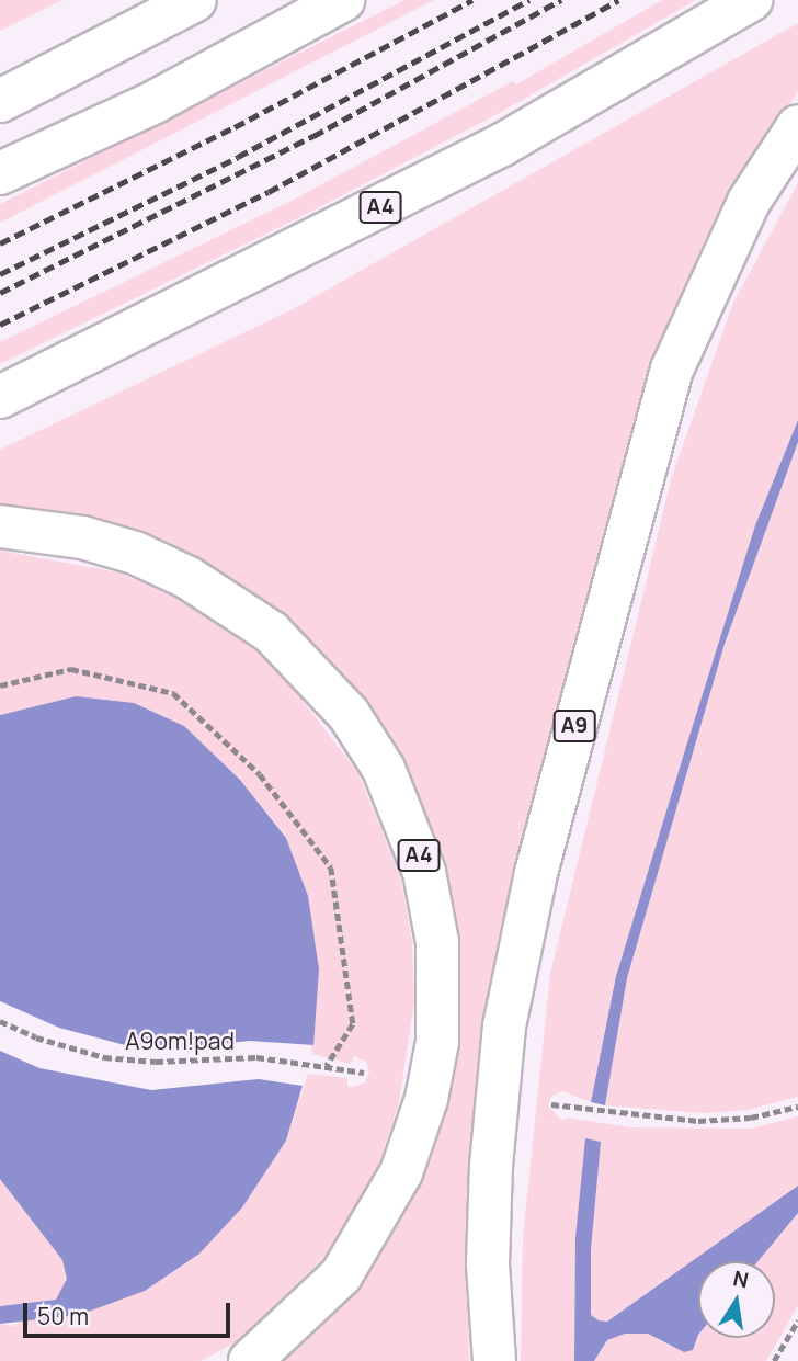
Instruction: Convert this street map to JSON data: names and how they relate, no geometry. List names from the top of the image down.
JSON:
{
  "streets": {
    "highway": ["A4", "A9"],
    "path": ["A9om!pad"]
  },
  "scale_bar": "50 m",
  "north": "top"
}
